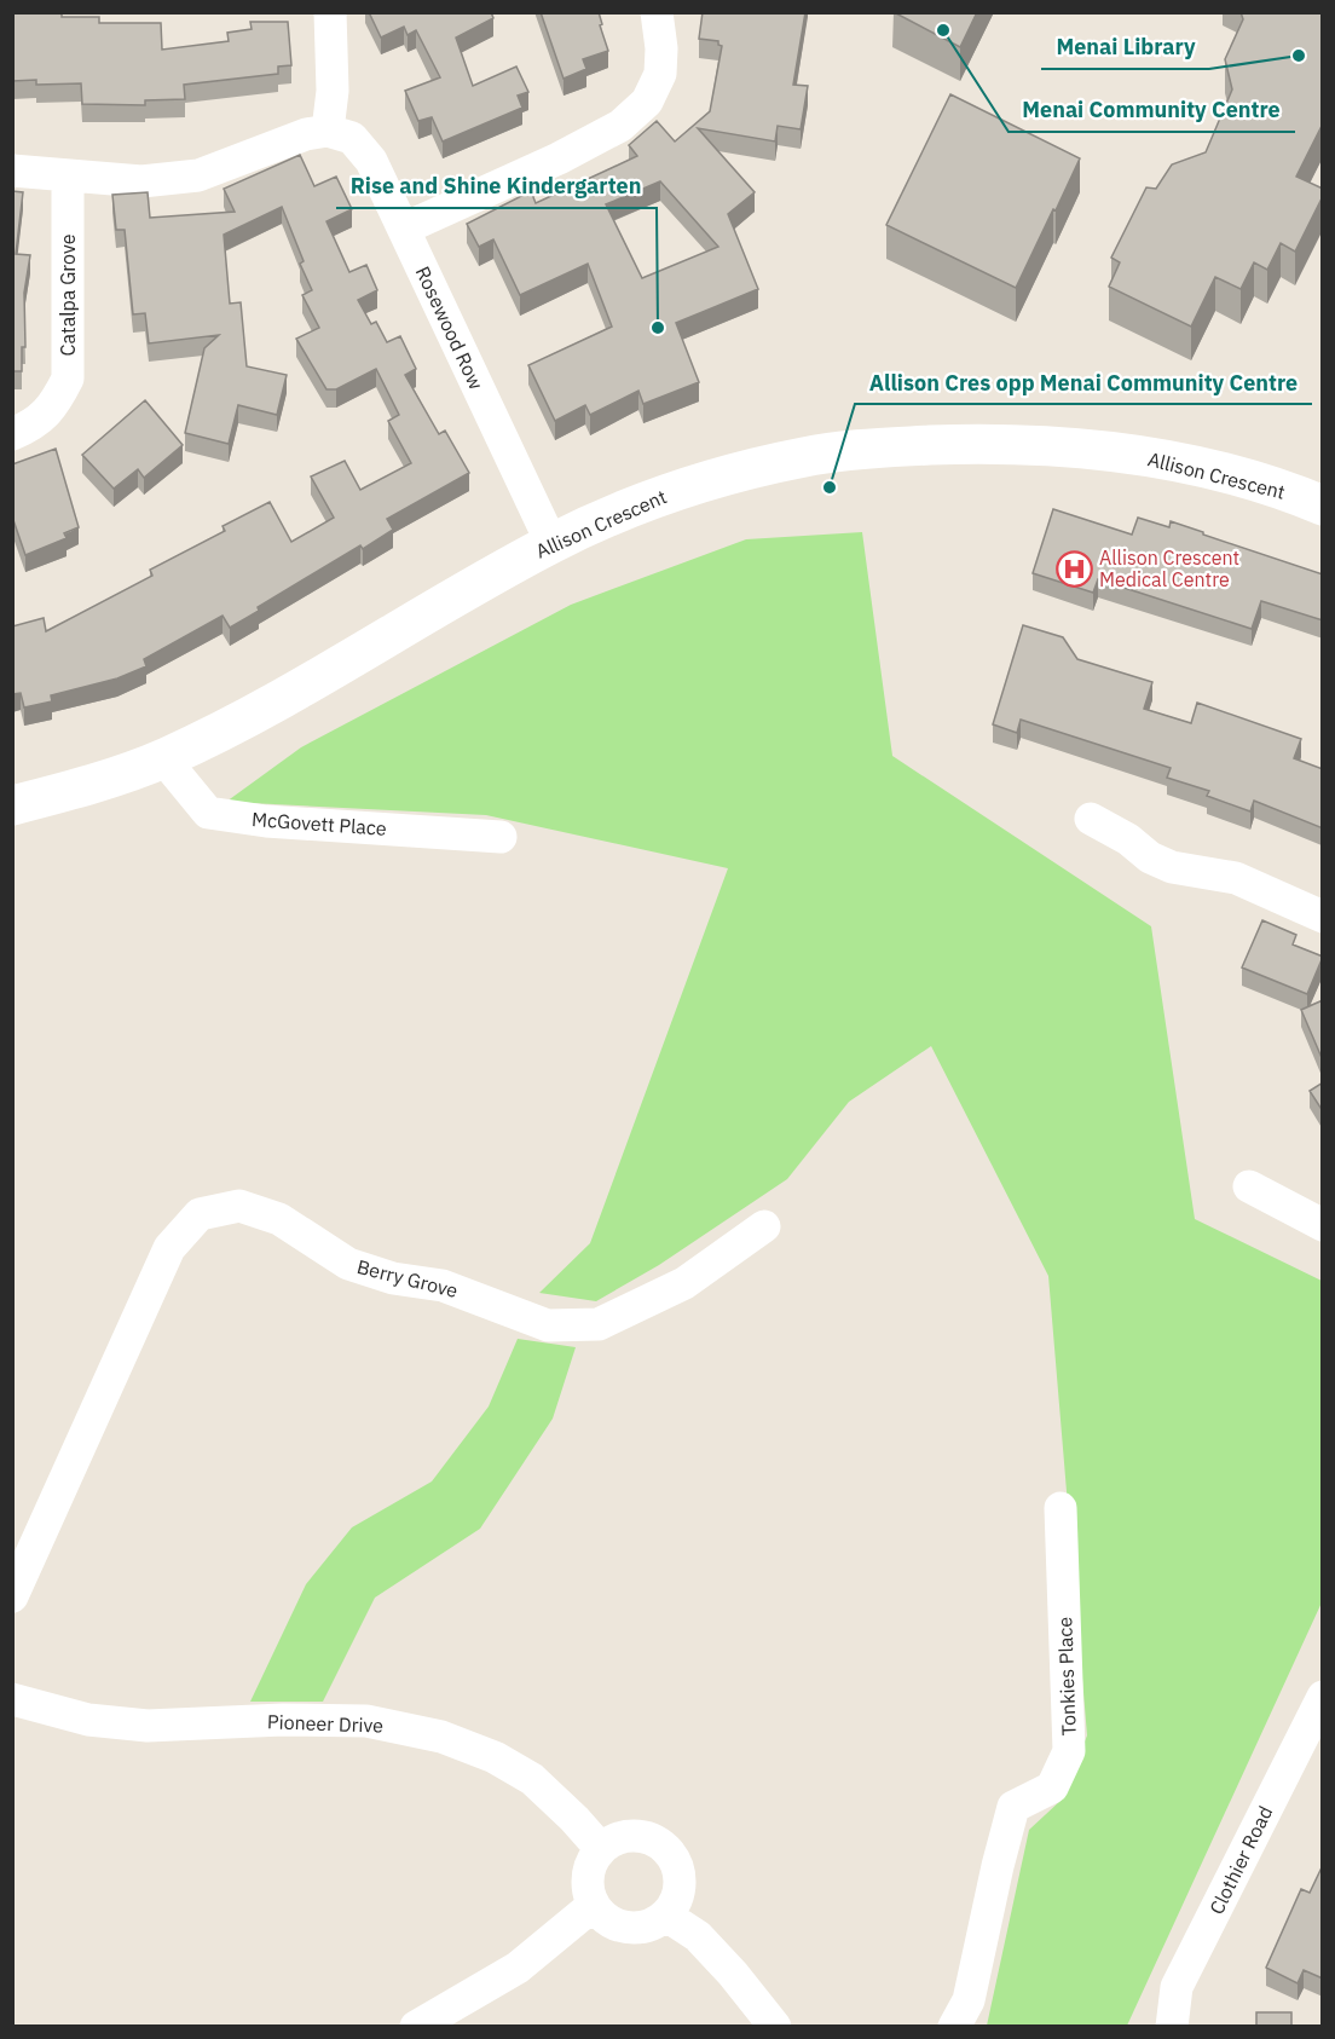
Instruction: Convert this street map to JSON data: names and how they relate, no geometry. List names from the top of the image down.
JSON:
{
  "streets": {
    "street": [
      "Catalpa Grove",
      "Rosewood Row",
      "Allison Crescent",
      "McGovett Place",
      "Berry Grove",
      "Tonkies Place",
      "Pioneer Drive",
      "Clothier Road"
    ]
  },
  "crossings": [
    ["Rosewood Row", "Allison Crescent"],
    ["Allison Crescent", "McGovett Place"]
  ],
  "places": {
    "other": [
      "Menai Community Centre",
      "Menai Library",
      "Rise and Shine Kindergarten",
      "Allison Cres opp Menai Community Centre"
    ],
    "hospital": ["Allison Crescent Medical Centre"]
  }
}
